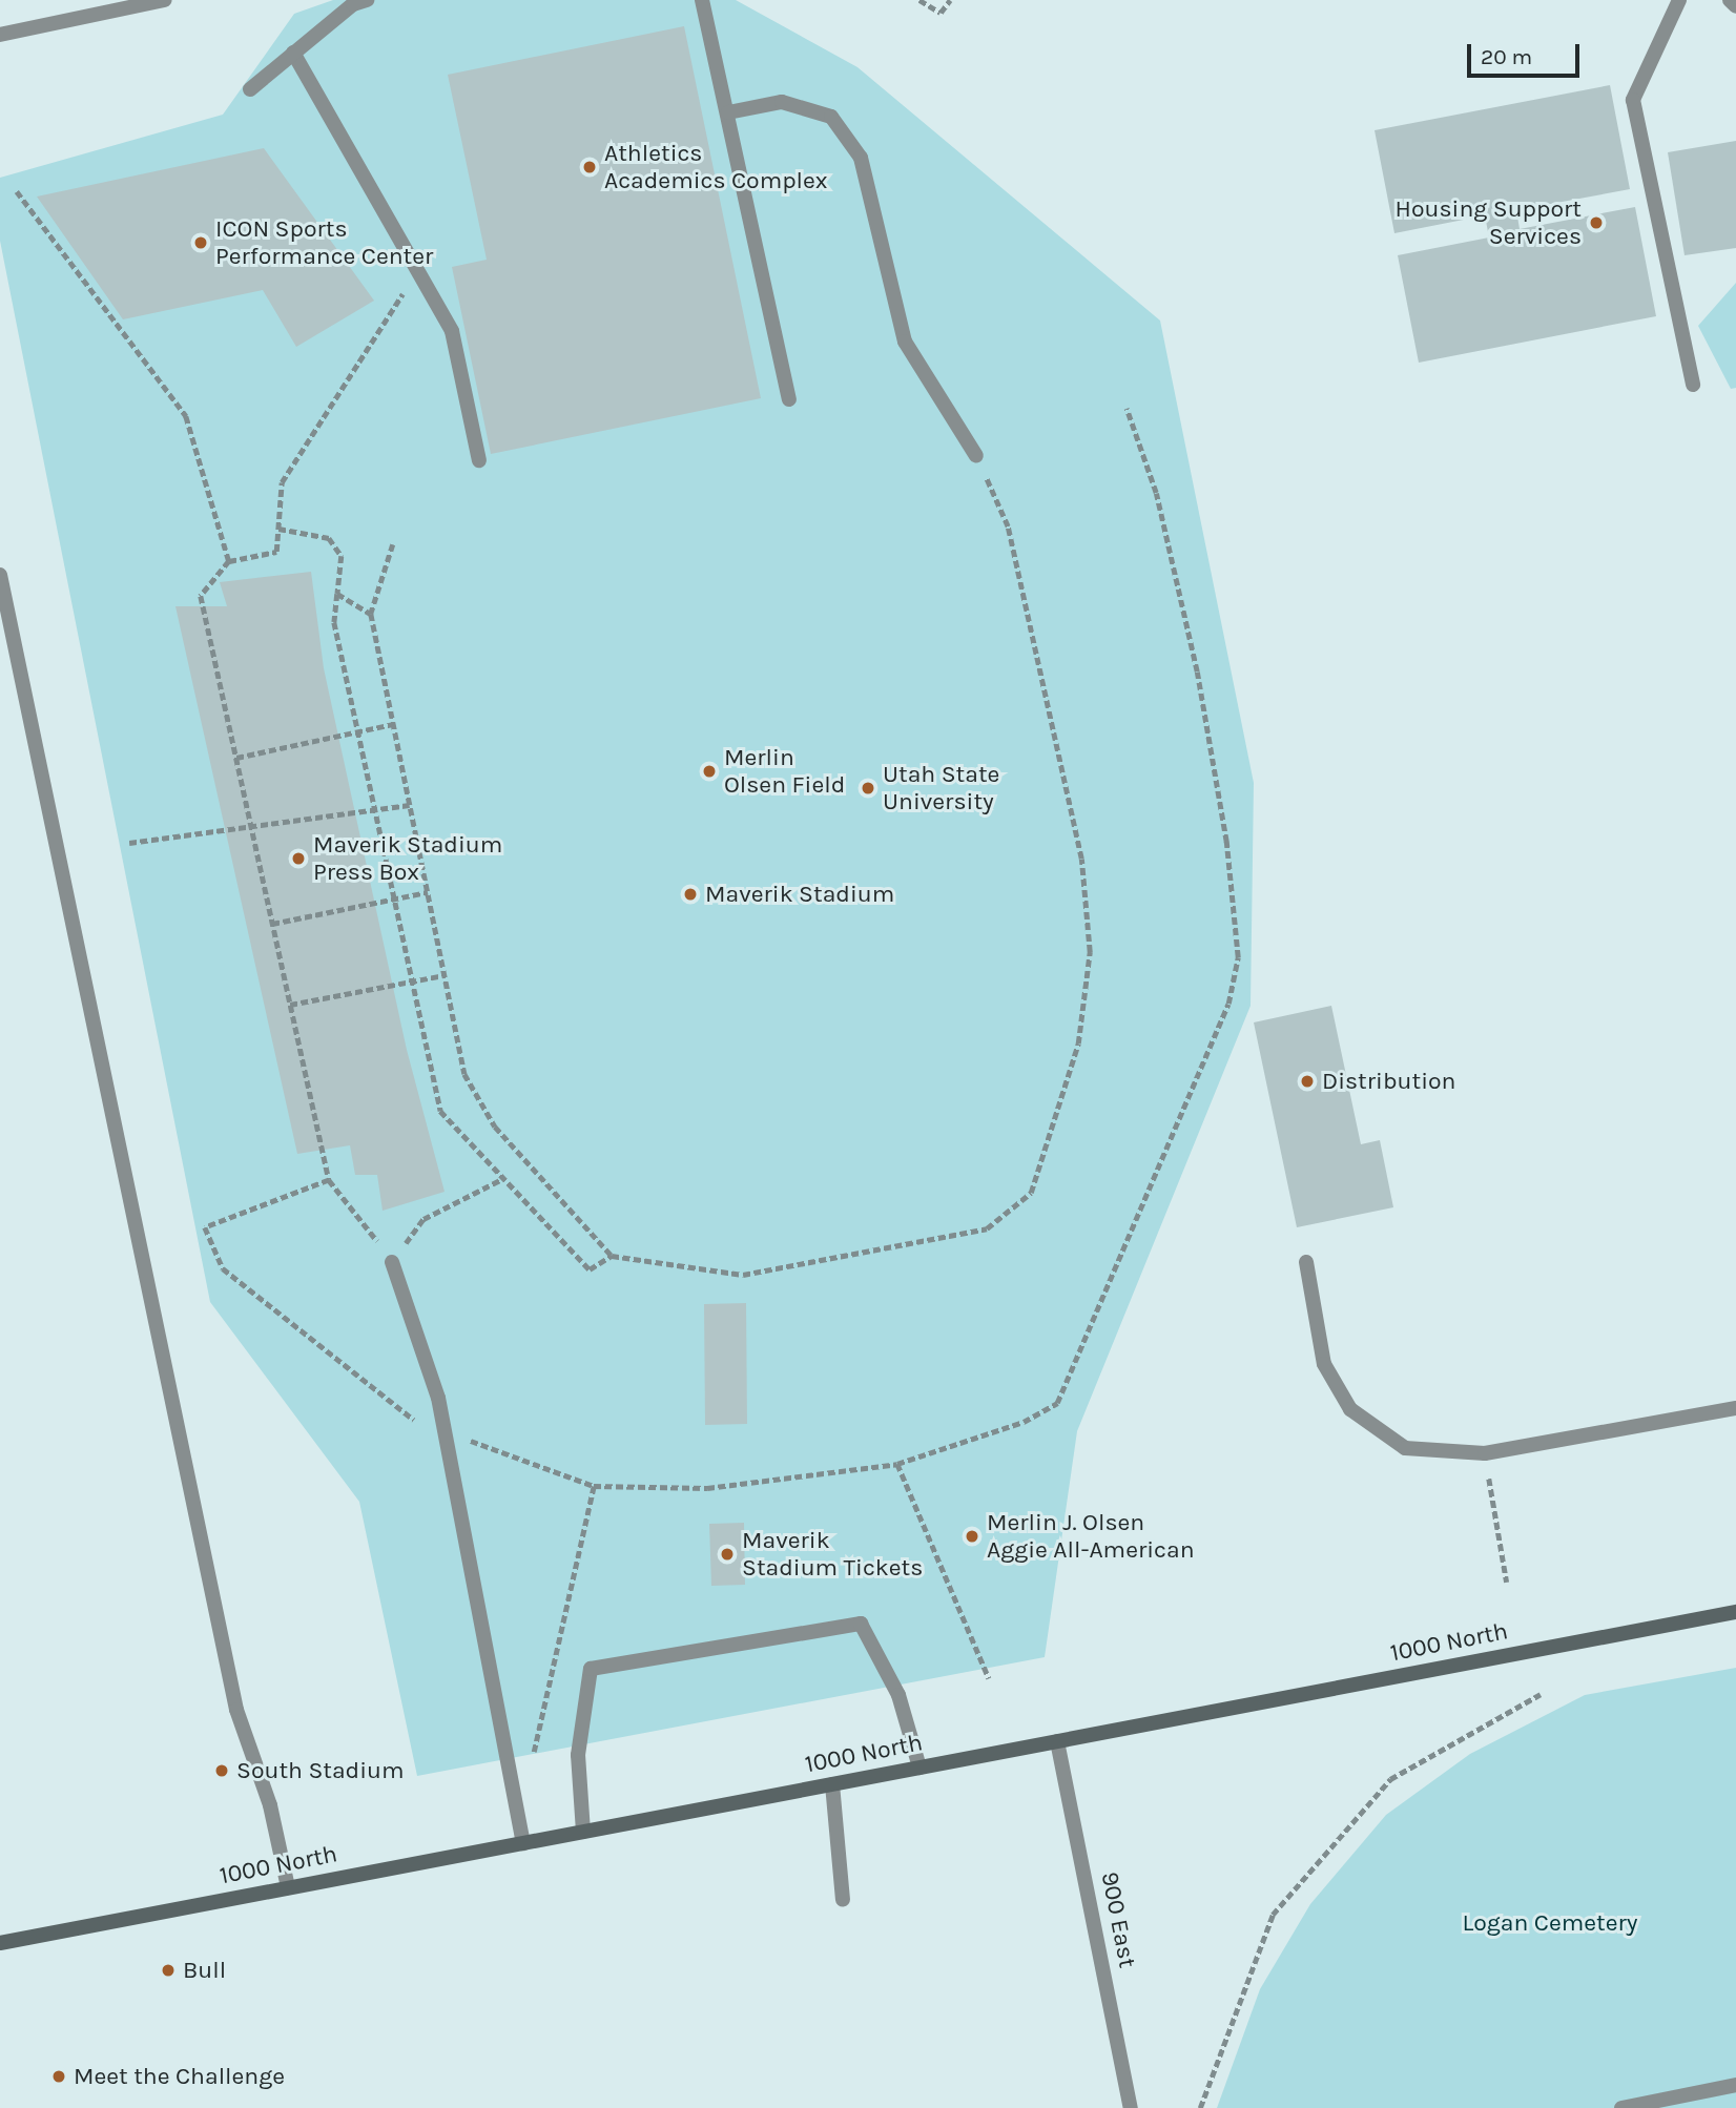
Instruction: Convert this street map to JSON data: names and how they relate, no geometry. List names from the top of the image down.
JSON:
{
  "streets": {
    "street": ["1000 North", "900 East"]
  },
  "crossings": [
    ["1000 North", "900 East"]
  ],
  "parks": ["Logan Cemetery"],
  "places": [
    "Athletics Academics Complex",
    "Housing Support Services",
    "ICON Sports Performance Center",
    "Merlin Olsen Field",
    "Utah State University",
    "Maverik Stadium Press Box",
    "Maverik Stadium",
    "Distribution",
    "Merlin J. Olsen Aggie All-American",
    "Maverik Stadium Tickets",
    "South Stadium",
    "Bull",
    "Meet the Challenge"
  ],
  "scale_bar": "20 m"
}
